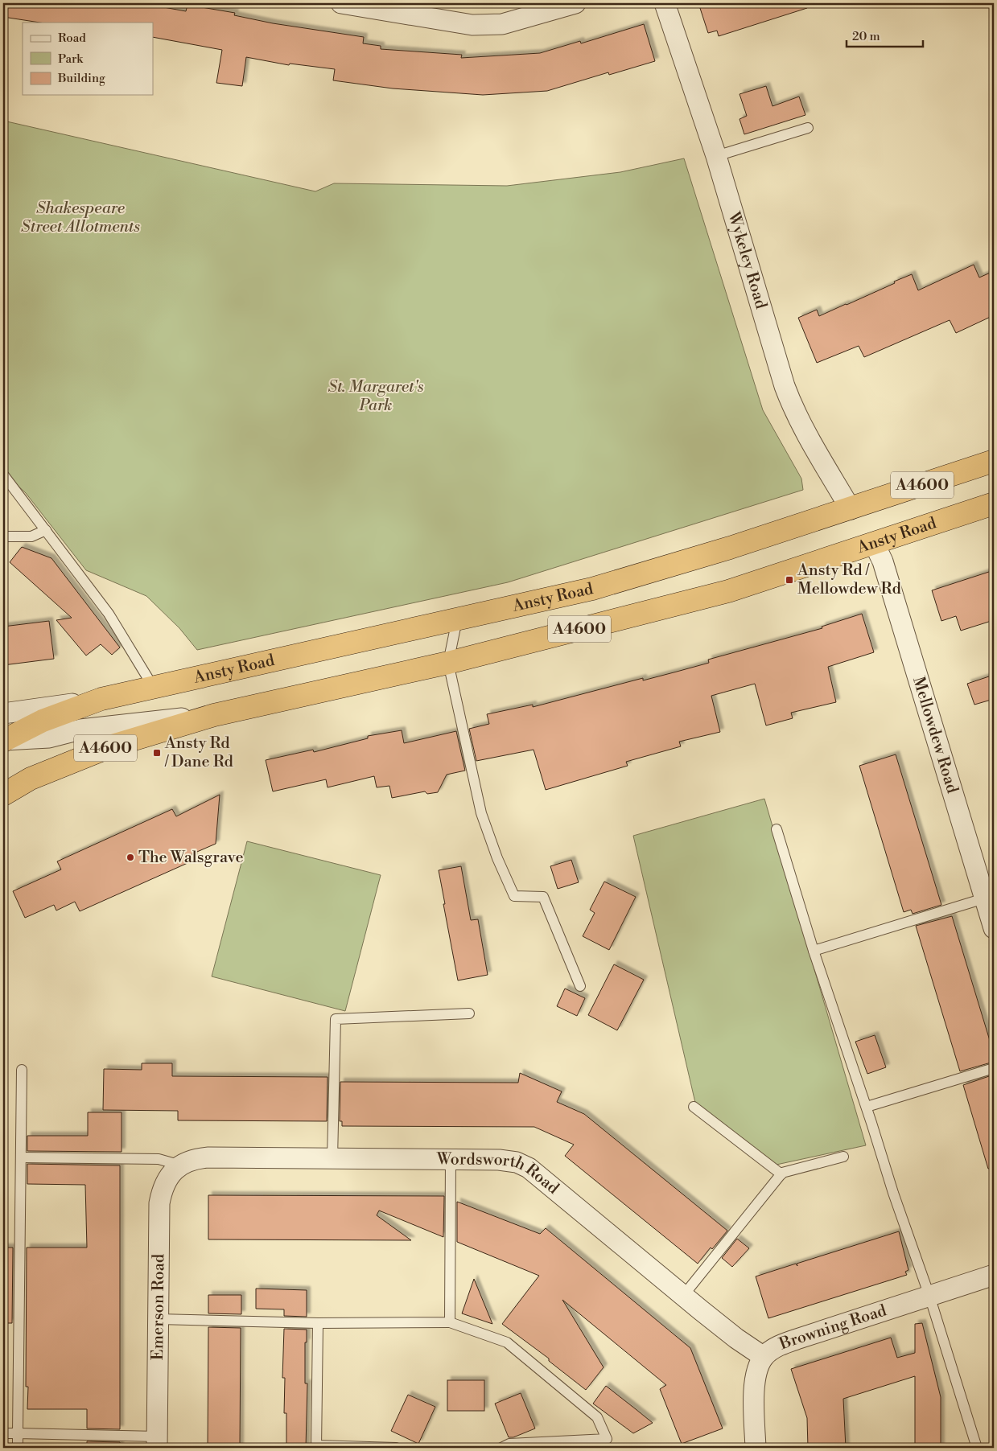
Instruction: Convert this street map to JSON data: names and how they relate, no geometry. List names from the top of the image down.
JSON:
{
  "streets": {
    "highway": ["A4600", "Ansty Road"],
    "street": [
      "Wykeley Road",
      "Mellowdew Road",
      "Wordsworth Road",
      "Emerson Road",
      "Browning Road"
    ]
  },
  "crossings": [
    ["Wykeley Road", "Ansty Road"],
    ["A4600", "Ansty Road"],
    ["Ansty Road", "Mellowdew Road"],
    ["Wordsworth Road", "Emerson Road"],
    ["Wordsworth Road", "Browning Road"]
  ],
  "parks": ["Shakespeare Street Allotments", "St. Margaret's Park"],
  "places": {
    "transit": ["Ansty Rd / Mellowdew Rd", "Ansty Rd / Dane Rd"],
    "other": ["The Walsgrave"]
  },
  "legend": ["Road", "Park", "Building"],
  "scale_bar": "20 m"
}
